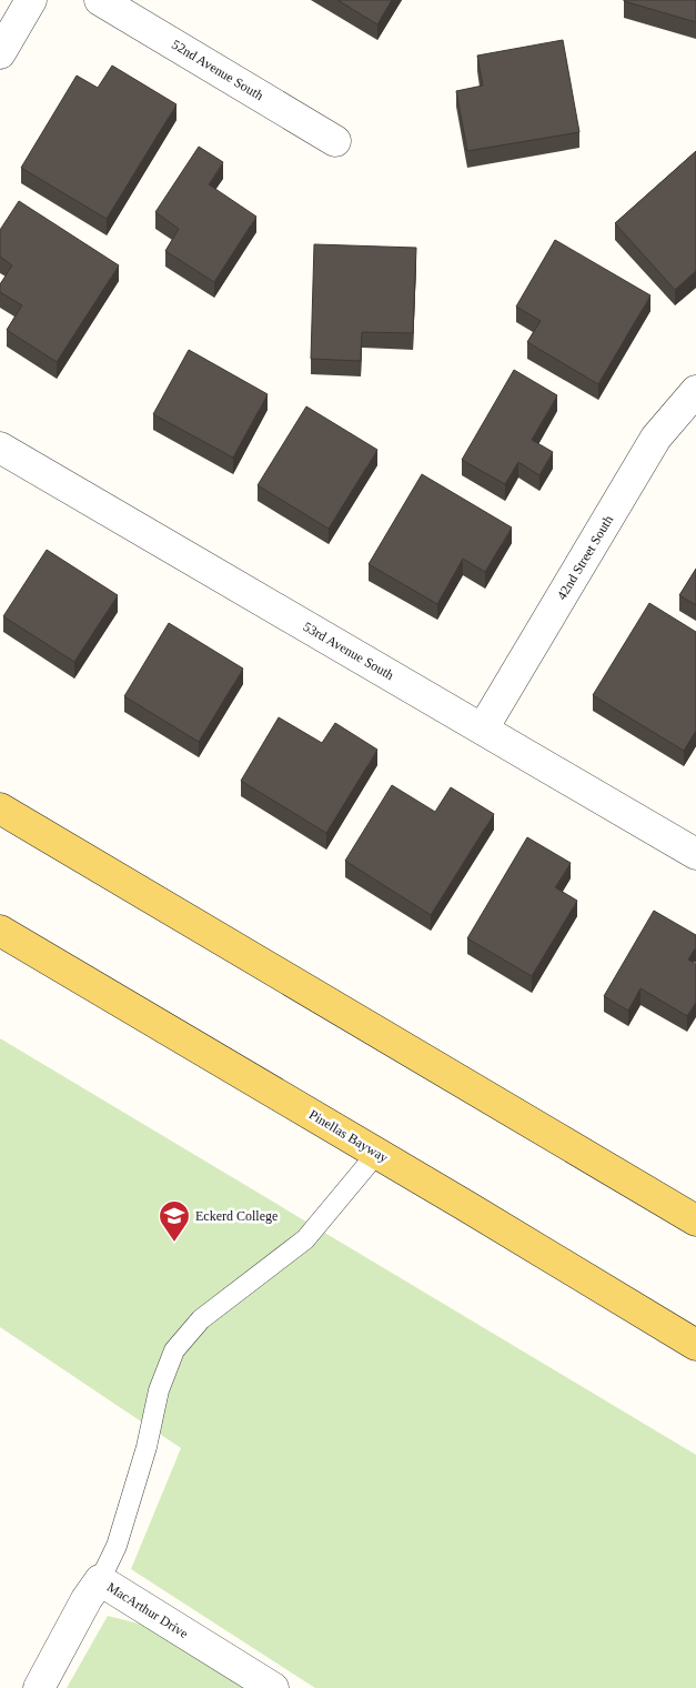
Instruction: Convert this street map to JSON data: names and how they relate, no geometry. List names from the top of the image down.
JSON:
{
  "streets": {
    "main road": ["Pinellas Bayway"],
    "street": [
      "52nd Avenue South",
      "42nd Street South",
      "53rd Avenue South",
      "MacArthur Drive"
    ]
  },
  "crossings": [
    ["42nd Street South", "53rd Avenue South"]
  ],
  "places": {
    "school or university": ["Eckerd College"]
  }
}
